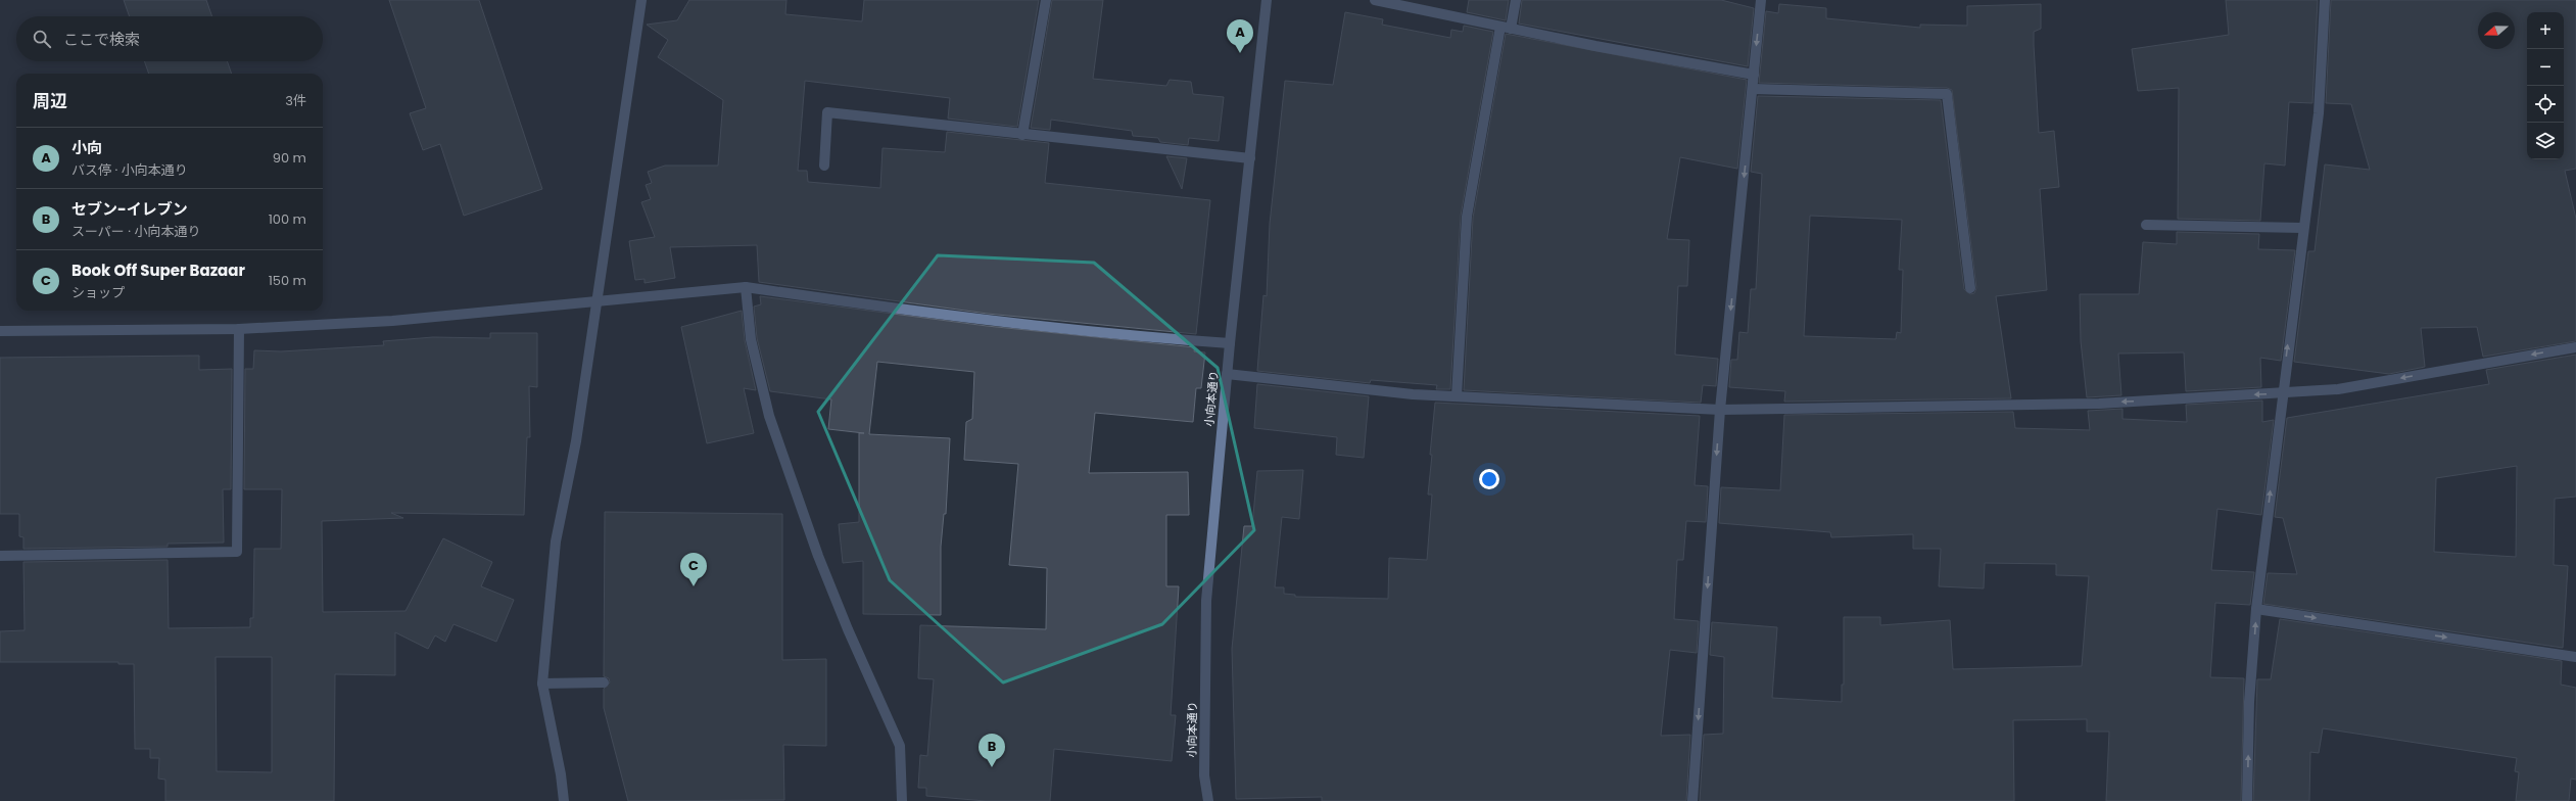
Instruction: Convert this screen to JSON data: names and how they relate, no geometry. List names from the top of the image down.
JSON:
{
  "streets": {
    "street": ["小向本通り"]
  },
  "north": "left",
  "page": {
    "map_buttons": ["+", "−"],
    "search": "ここで検索",
    "pins": ["A", "C", "B"],
    "heading": ["周辺", "3件"],
    "list": [
      {
        "mark": "A",
        "name": "小向",
        "note": "バス停 · 小向本通り",
        "value": "90 m"
      },
      {
        "mark": "B",
        "name": "セブン-イレブン",
        "note": "スーパー · 小向本通り",
        "value": "100 m"
      },
      {
        "mark": "C",
        "name": "Book Off Super Bazaar",
        "note": "ショップ",
        "value": "150 m"
      }
    ]
  }
}
